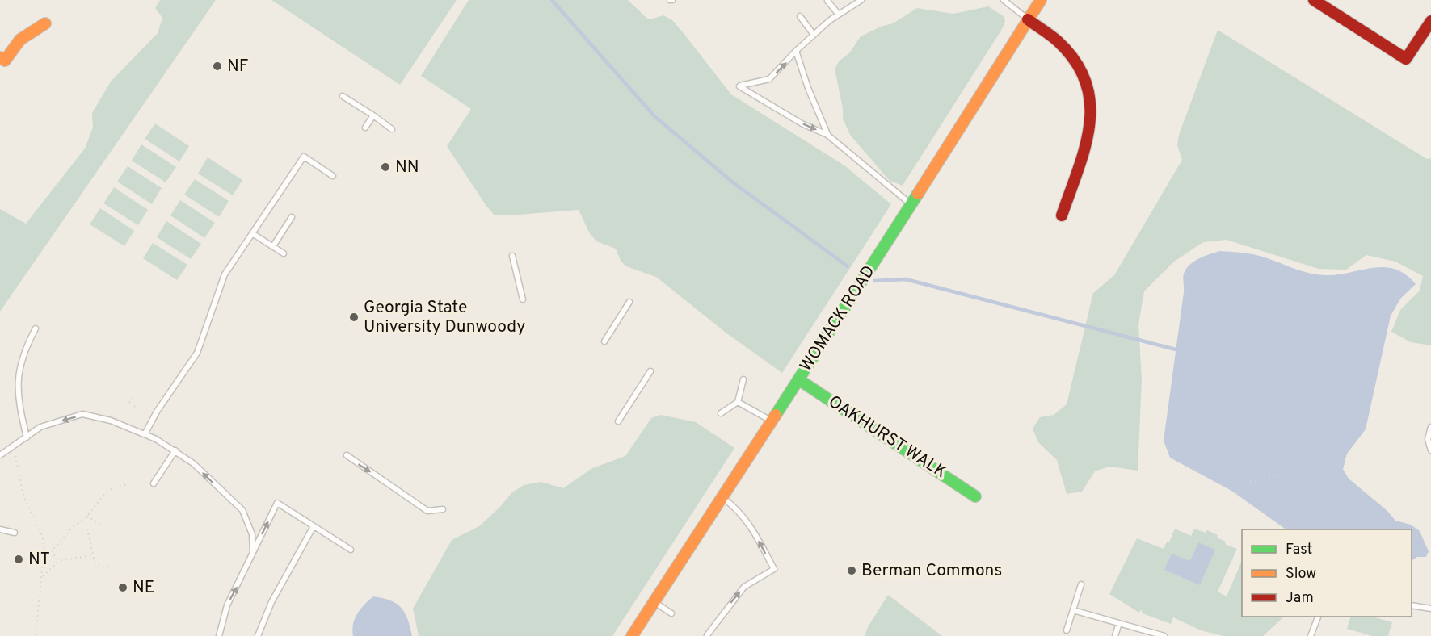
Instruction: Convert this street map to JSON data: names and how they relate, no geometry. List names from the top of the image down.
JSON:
{
  "streets": {
    "street": ["WOMACK ROAD", "OAKHURST WALK"]
  },
  "crossings": [
    ["WOMACK ROAD", "OAKHURST WALK"]
  ],
  "places": [
    "NF",
    "NN",
    "Georgia State University Dunwoody",
    "NT",
    "Berman Commons",
    "NE"
  ],
  "legend": ["Fast", "Slow", "Jam"]
}
